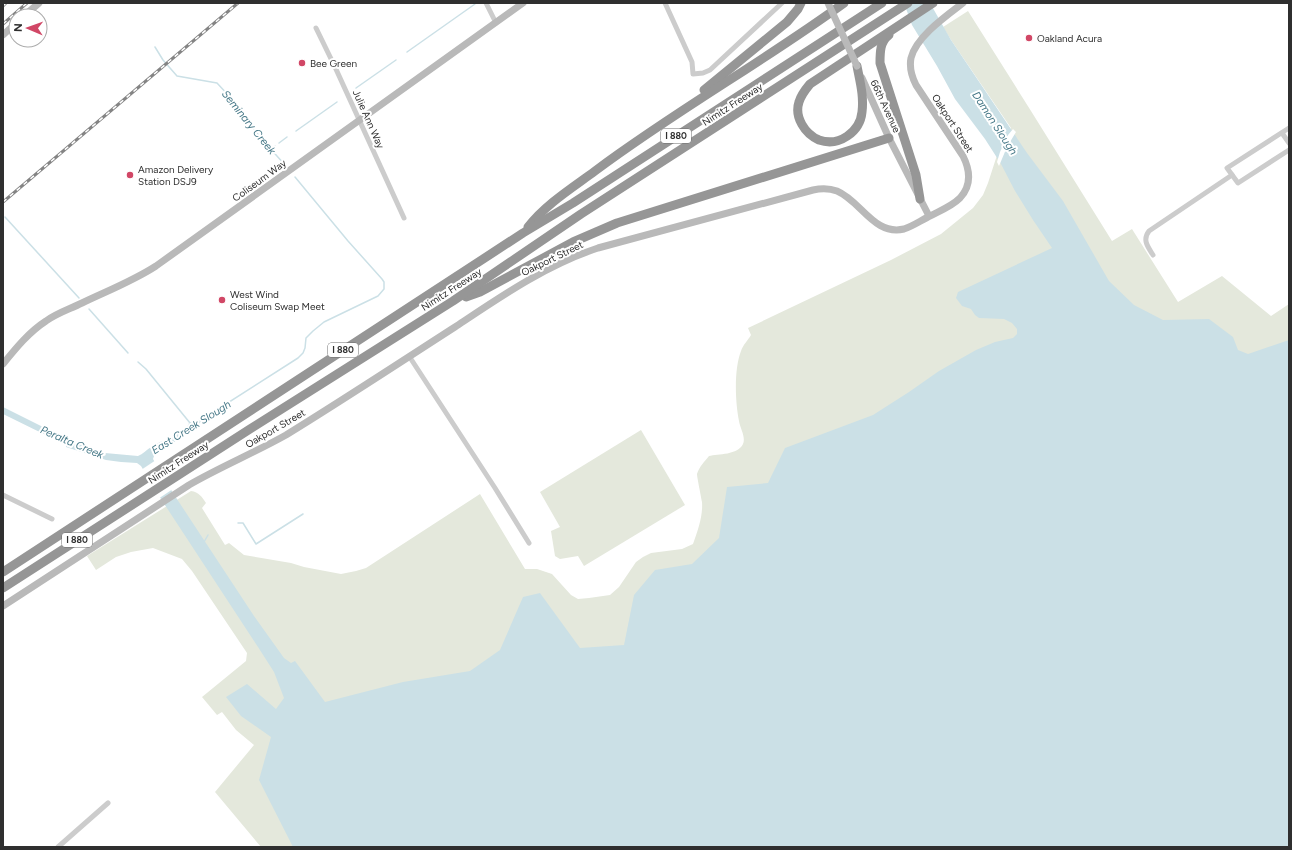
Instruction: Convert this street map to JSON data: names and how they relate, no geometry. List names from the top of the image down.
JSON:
{
  "streets": {
    "highway": ["Nimitz Freeway", "I 880"],
    "main road": ["66th Avenue", "Oakport Street", "Coliseum Way"],
    "street": ["Julie Ann Way"]
  },
  "crossings": [
    ["66th Avenue", "Oakport Street"],
    ["Julie Ann Way", "Coliseum Way"]
  ],
  "water": [
    "Seminary Creek",
    "Damon Slough",
    "East Creek Slough",
    "Peralta Creek"
  ],
  "places": [
    "Oakland Acura",
    "Bee Green",
    "Amazon Delivery Station DSJ9",
    "West Wind Coliseum Swap Meet"
  ],
  "north": "left"
}
